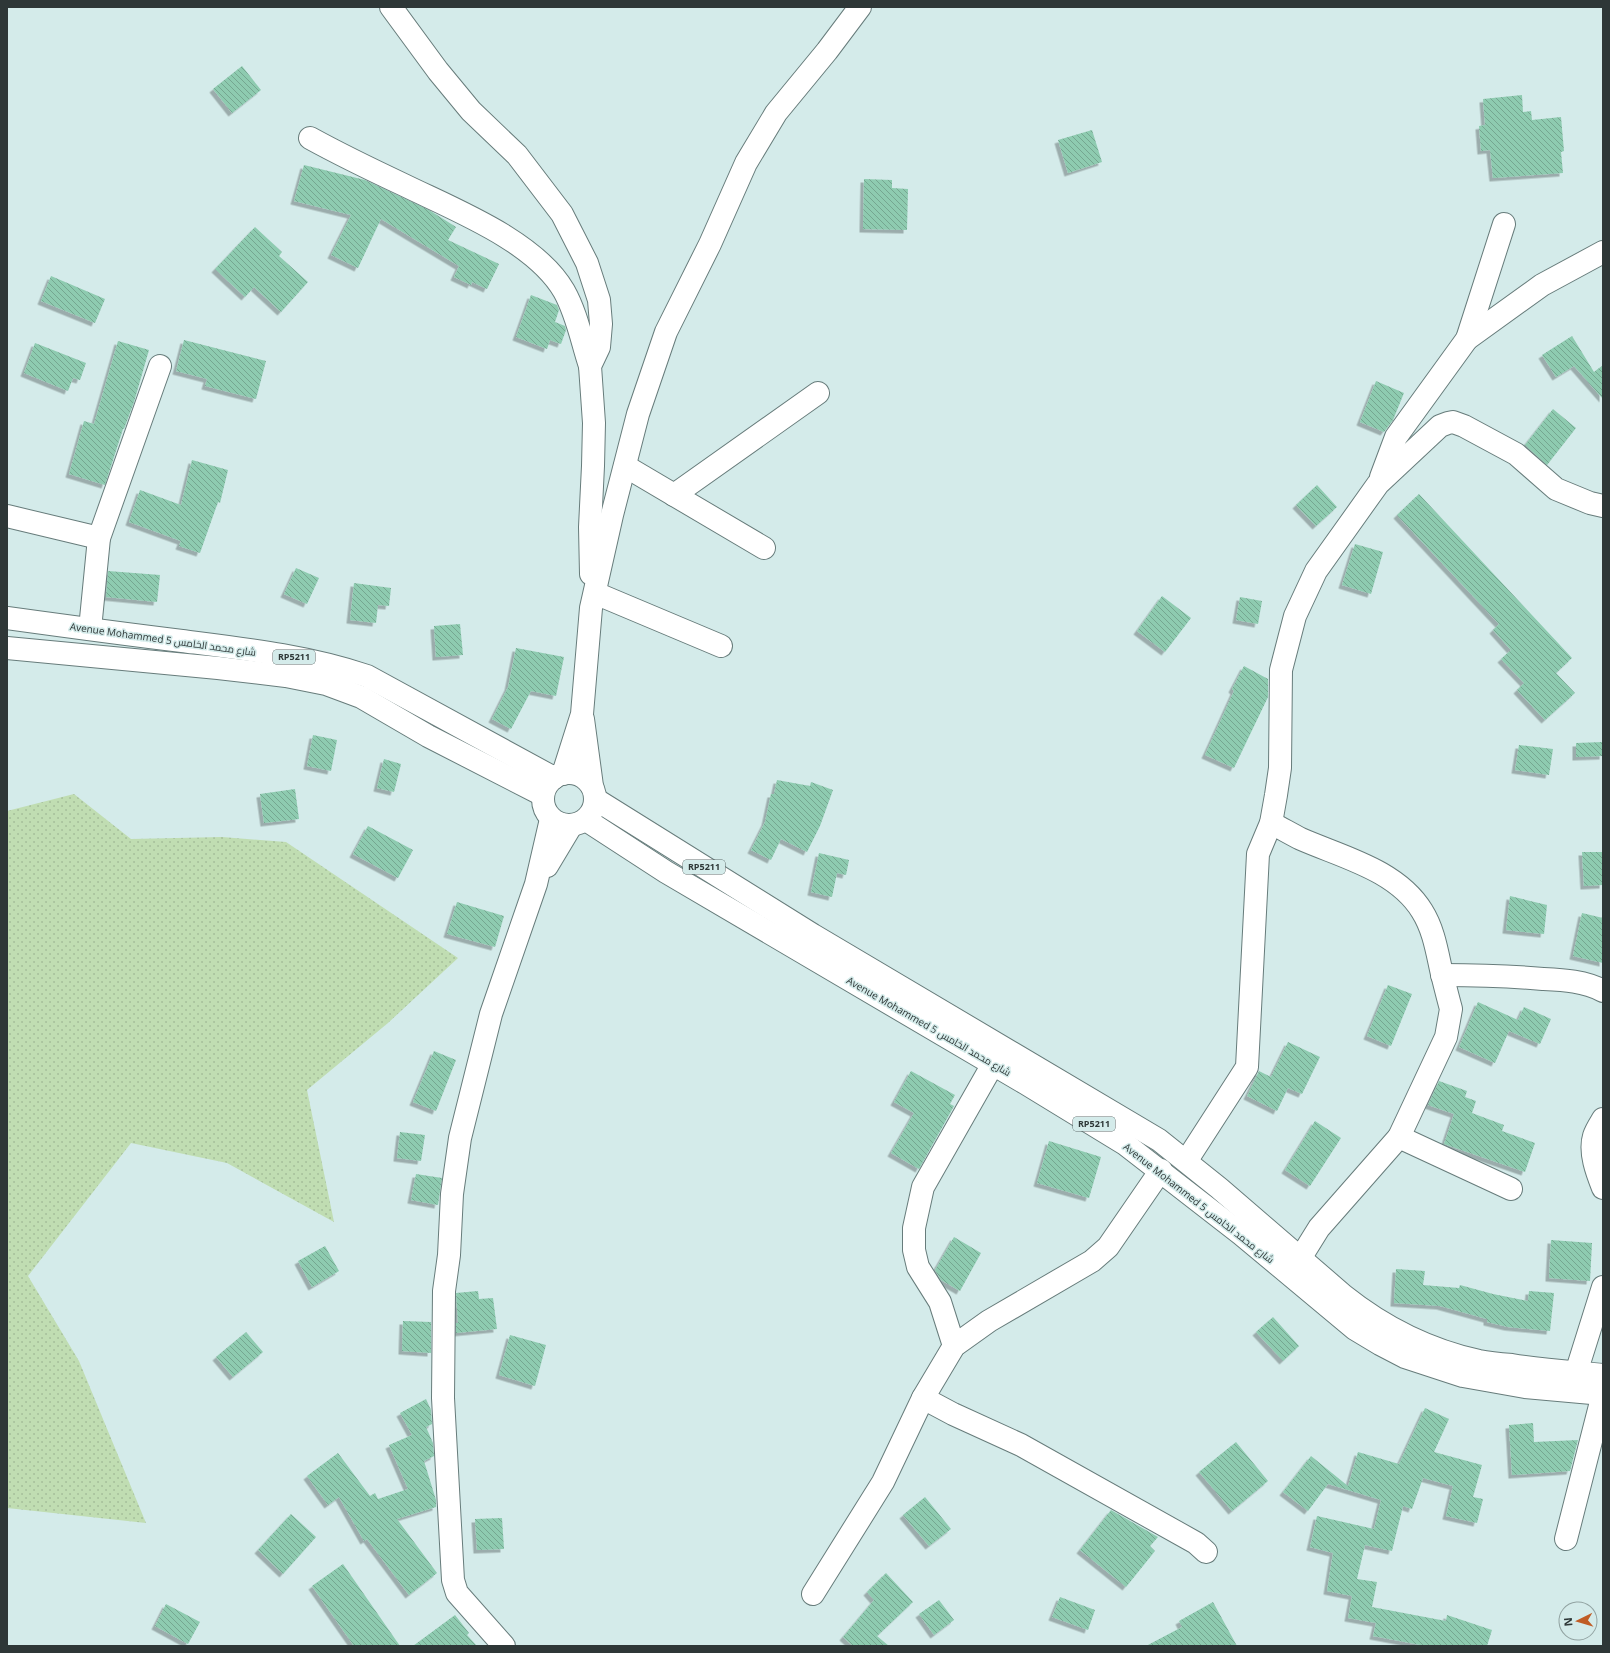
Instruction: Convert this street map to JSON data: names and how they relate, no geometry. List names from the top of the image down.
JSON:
{
  "streets": {
    "street": ["Avenue Mohammed 5 شارع محمد الخامس", "RP5211"]
  },
  "crossings": [
    ["Avenue Mohammed 5 شارع محمد الخامس", "RP5211"]
  ],
  "north": "left"
}
